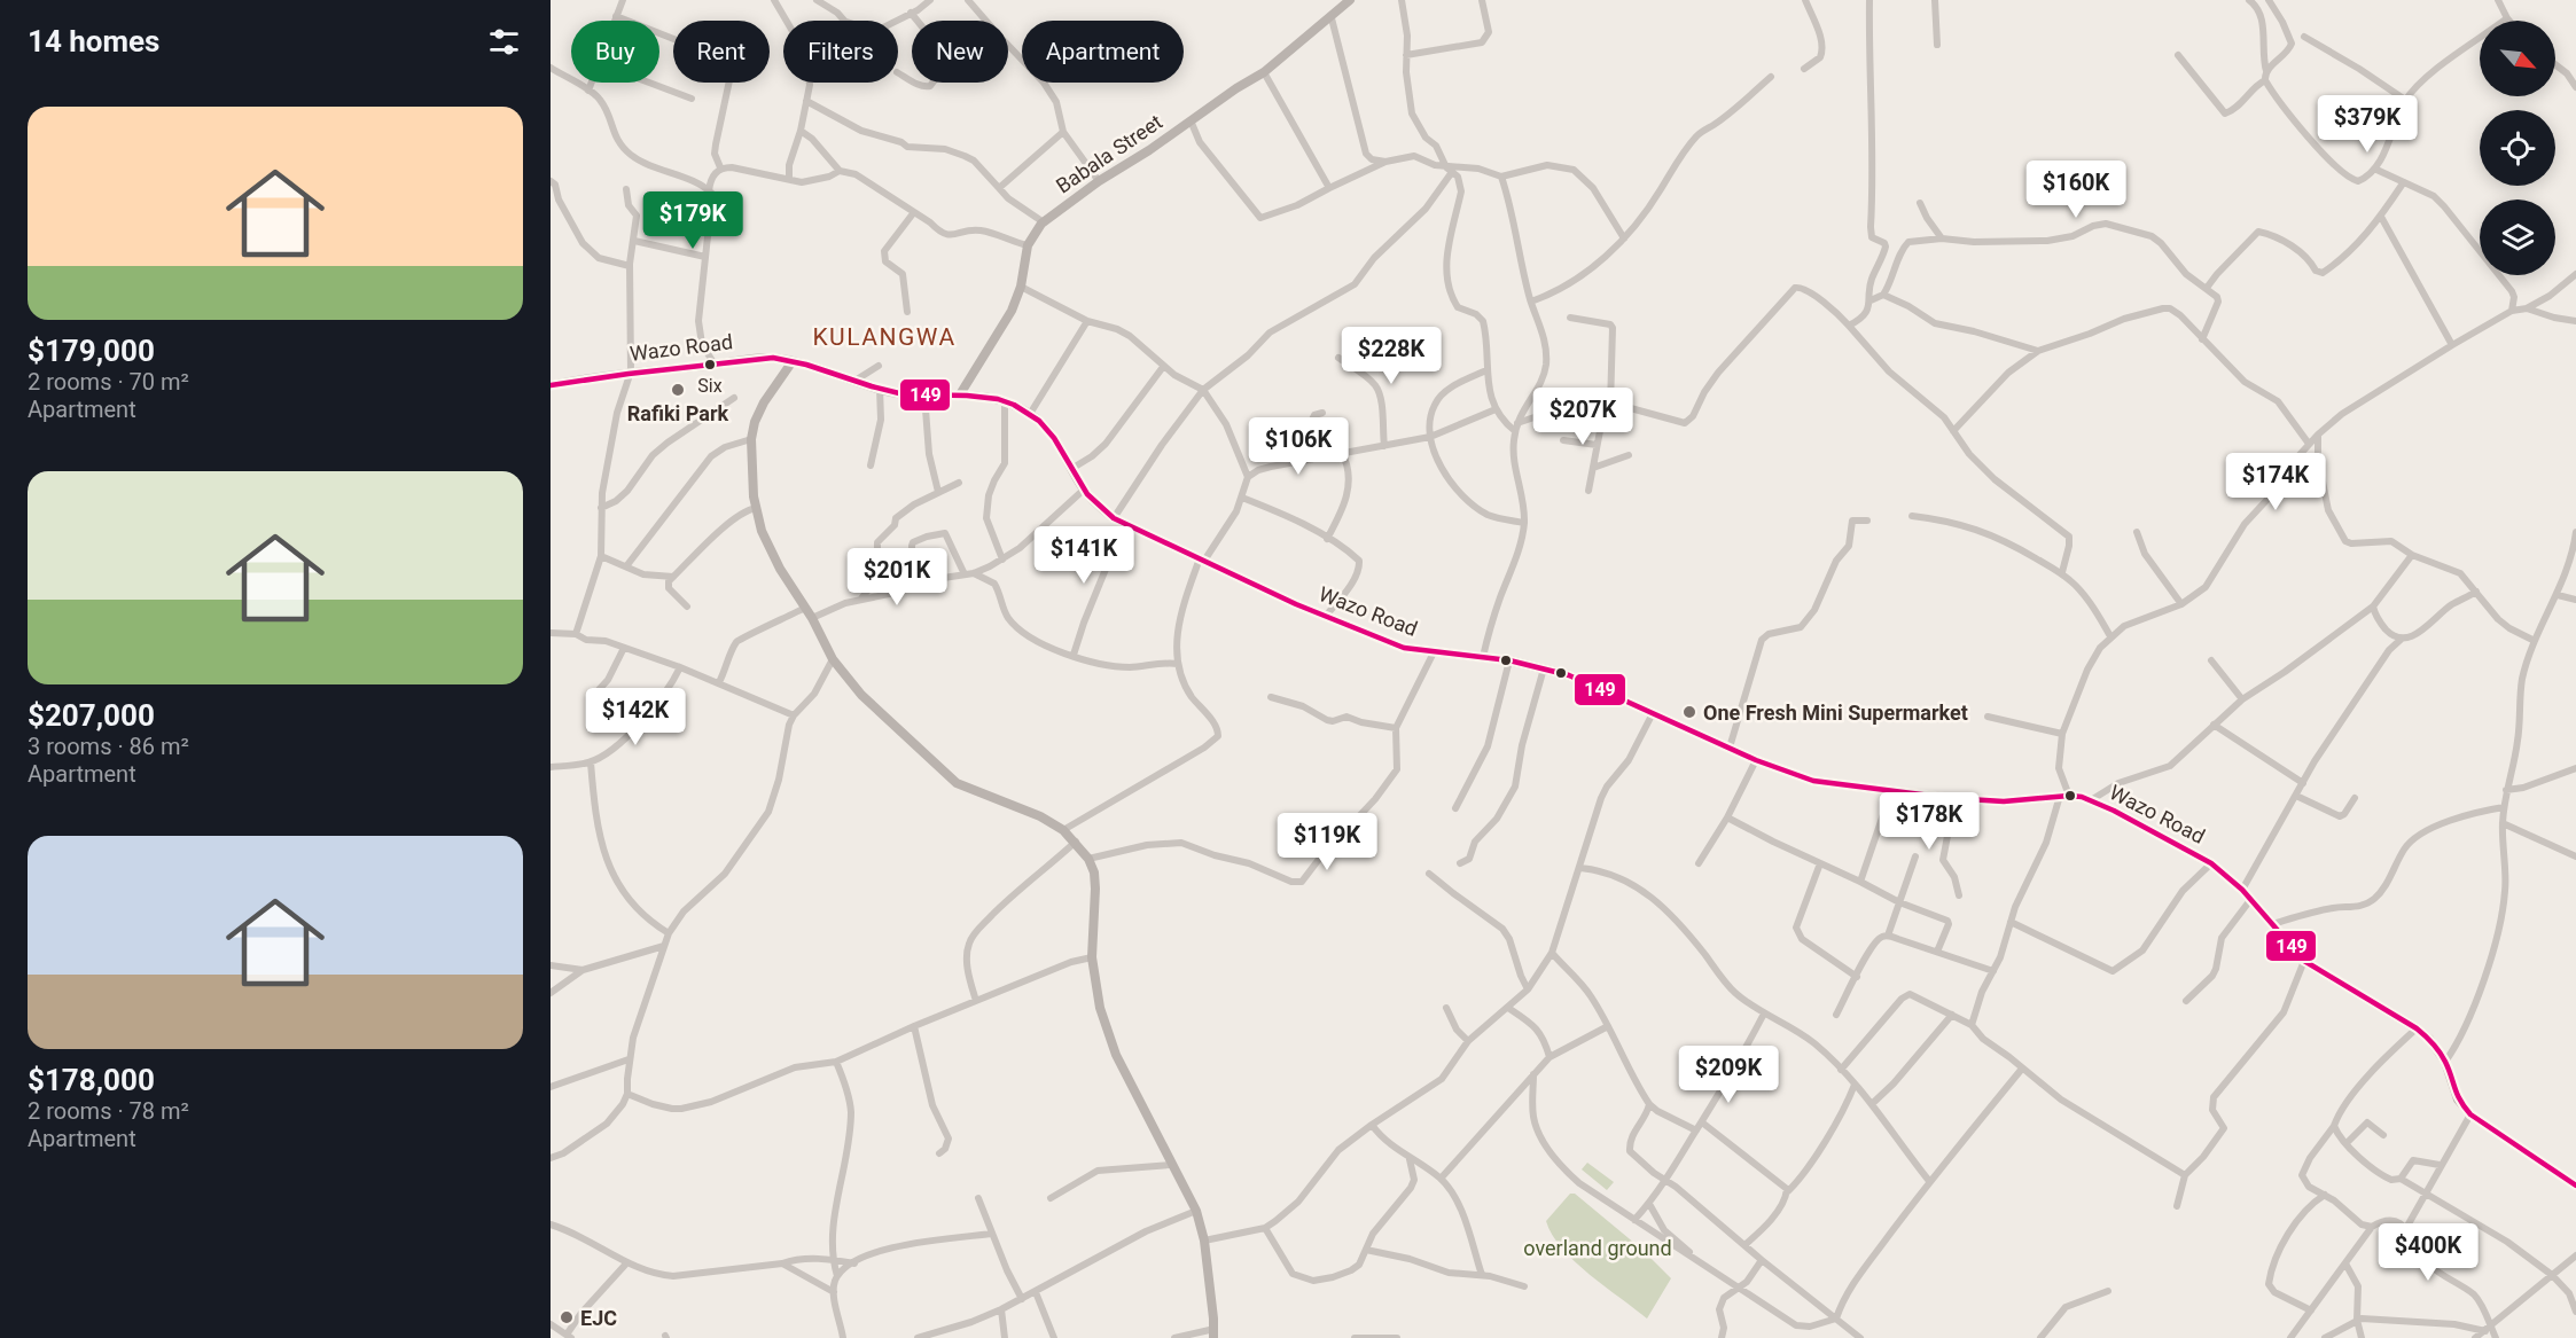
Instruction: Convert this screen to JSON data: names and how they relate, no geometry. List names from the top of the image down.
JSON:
{
  "streets": {
    "main road": ["Babala Street", "Wazo Road"]
  },
  "crossings": [
    ["Babala Street", "Wazo Road"]
  ],
  "districts": ["KULANGWA"],
  "parks": ["overland ground"],
  "places": [
    "Six",
    "Rafiki Park",
    "One Fresh Mini Supermarket",
    "EJC"
  ],
  "lines": ["transit line 149"],
  "north": "bottom right",
  "page": {
    "heading": "14 homes",
    "chip": [
      "Buy",
      "Rent",
      "Filters",
      "New",
      "Apartment"
    ],
    "list": [
      {
        "name": "$179,000",
        "note": "2 rooms · 70 m² · Apartment"
      },
      {
        "name": "$207,000",
        "note": "3 rooms · 86 m² · Apartment"
      },
      {
        "name": "$178,000",
        "note": "2 rooms · 78 m² · Apartment"
      }
    ],
    "price": [
      "$379K",
      "$160K",
      "$179K",
      "$228K",
      "$207K",
      "$106K",
      "$174K",
      "$141K",
      "$201K",
      "$142K",
      "$178K",
      "$119K",
      "$209K",
      "$400K"
    ]
  }
}
